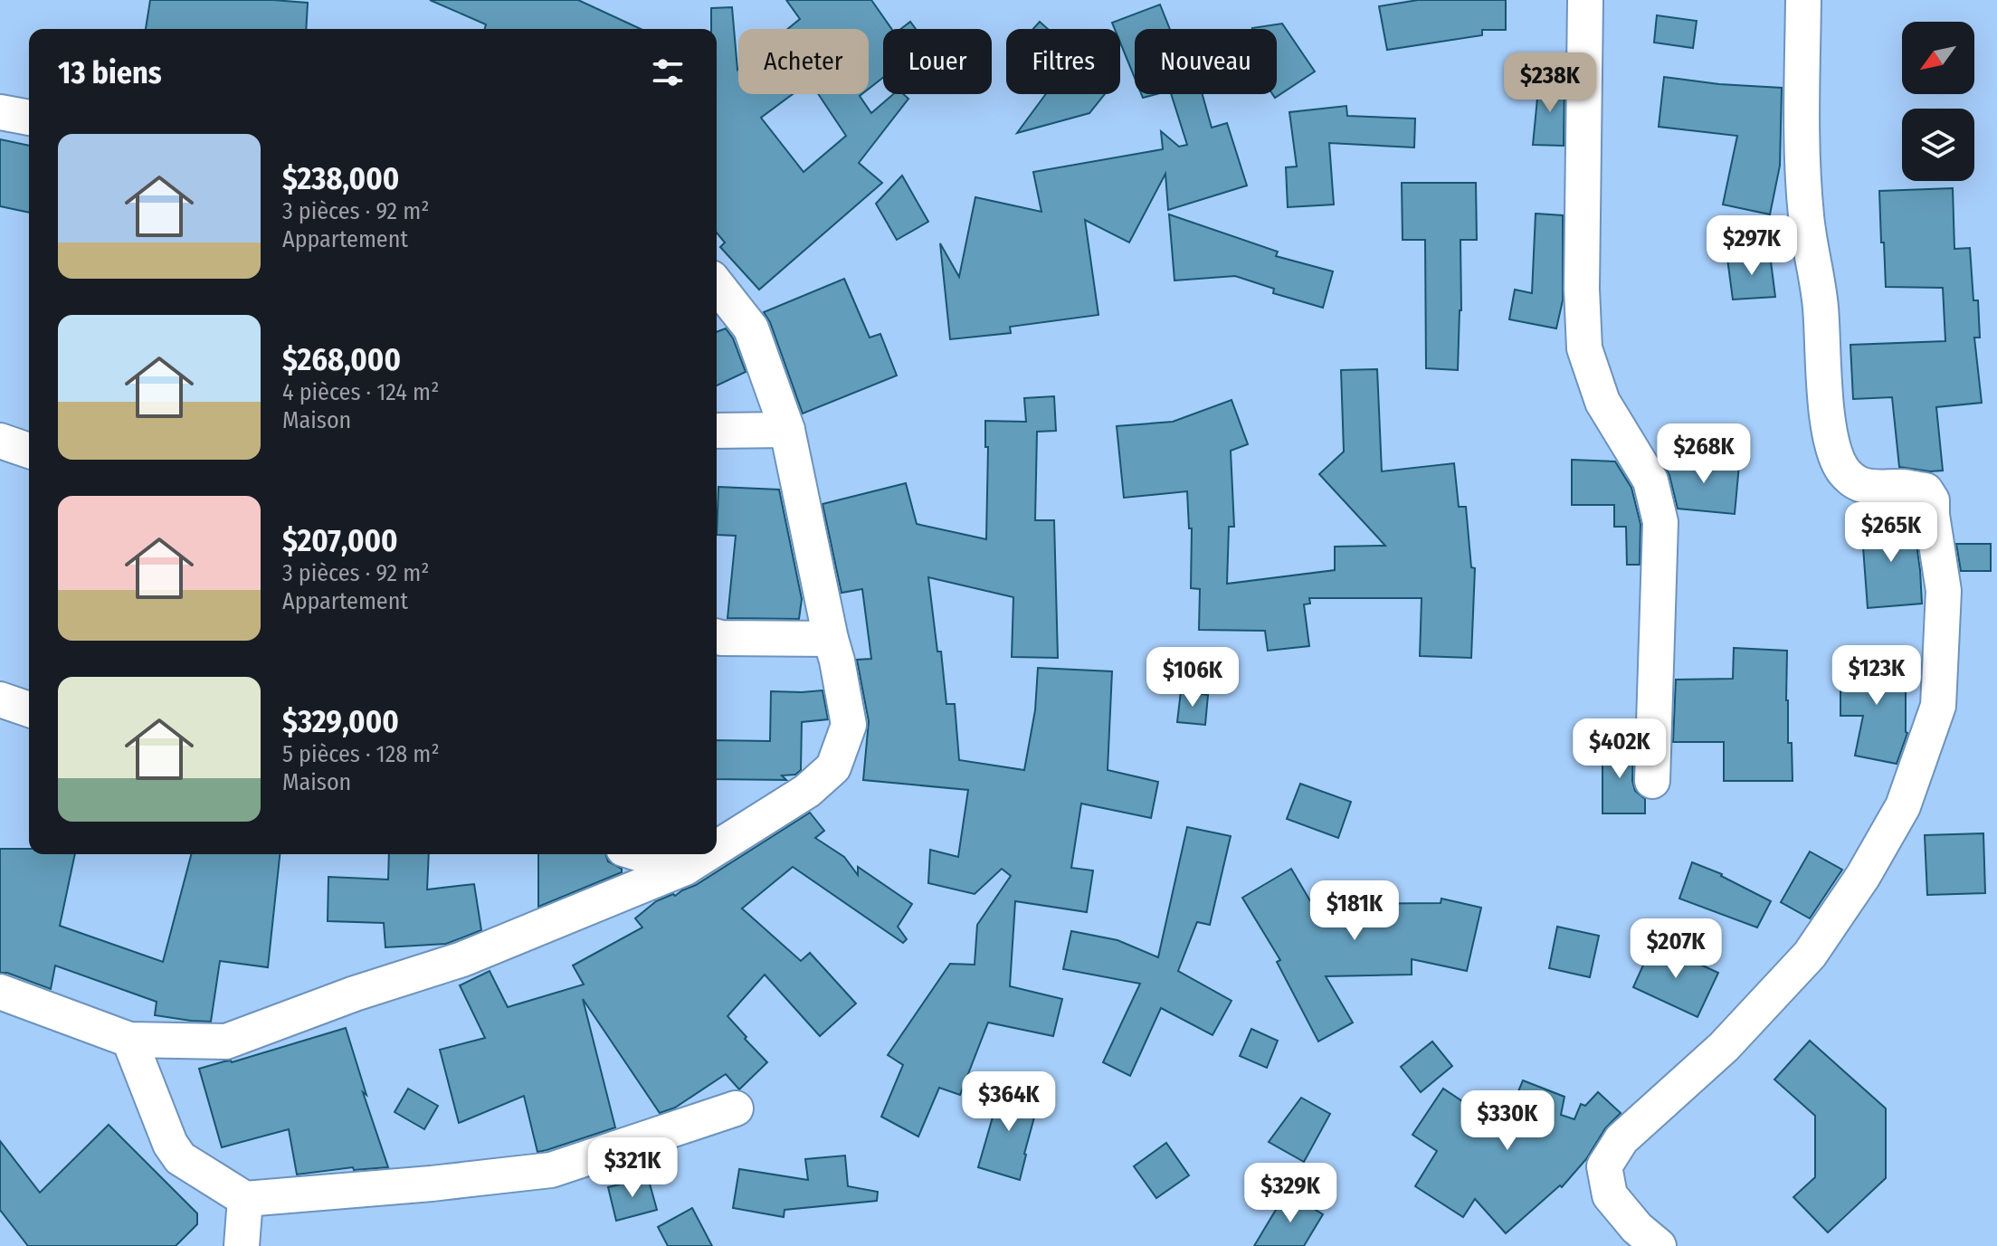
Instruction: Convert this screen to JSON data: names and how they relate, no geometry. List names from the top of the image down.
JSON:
{
  "north": "bottom left",
  "page": {
    "chip": [
      "Acheter",
      "Louer",
      "Filtres",
      "Nouveau"
    ],
    "heading": "13 biens",
    "price": [
      "$238K",
      "$297K",
      "$268K",
      "$265K",
      "$123K",
      "$106K",
      "$402K",
      "$181K",
      "$207K",
      "$364K",
      "$330K",
      "$321K",
      "$329K"
    ],
    "list": [
      {
        "name": "$238,000",
        "note": "3 pièces · 92 m² · Appartement"
      },
      {
        "name": "$268,000",
        "note": "4 pièces · 124 m² · Maison"
      },
      {
        "name": "$207,000",
        "note": "3 pièces · 92 m² · Appartement"
      },
      {
        "name": "$329,000",
        "note": "5 pièces · 128 m² · Maison"
      }
    ]
  }
}
